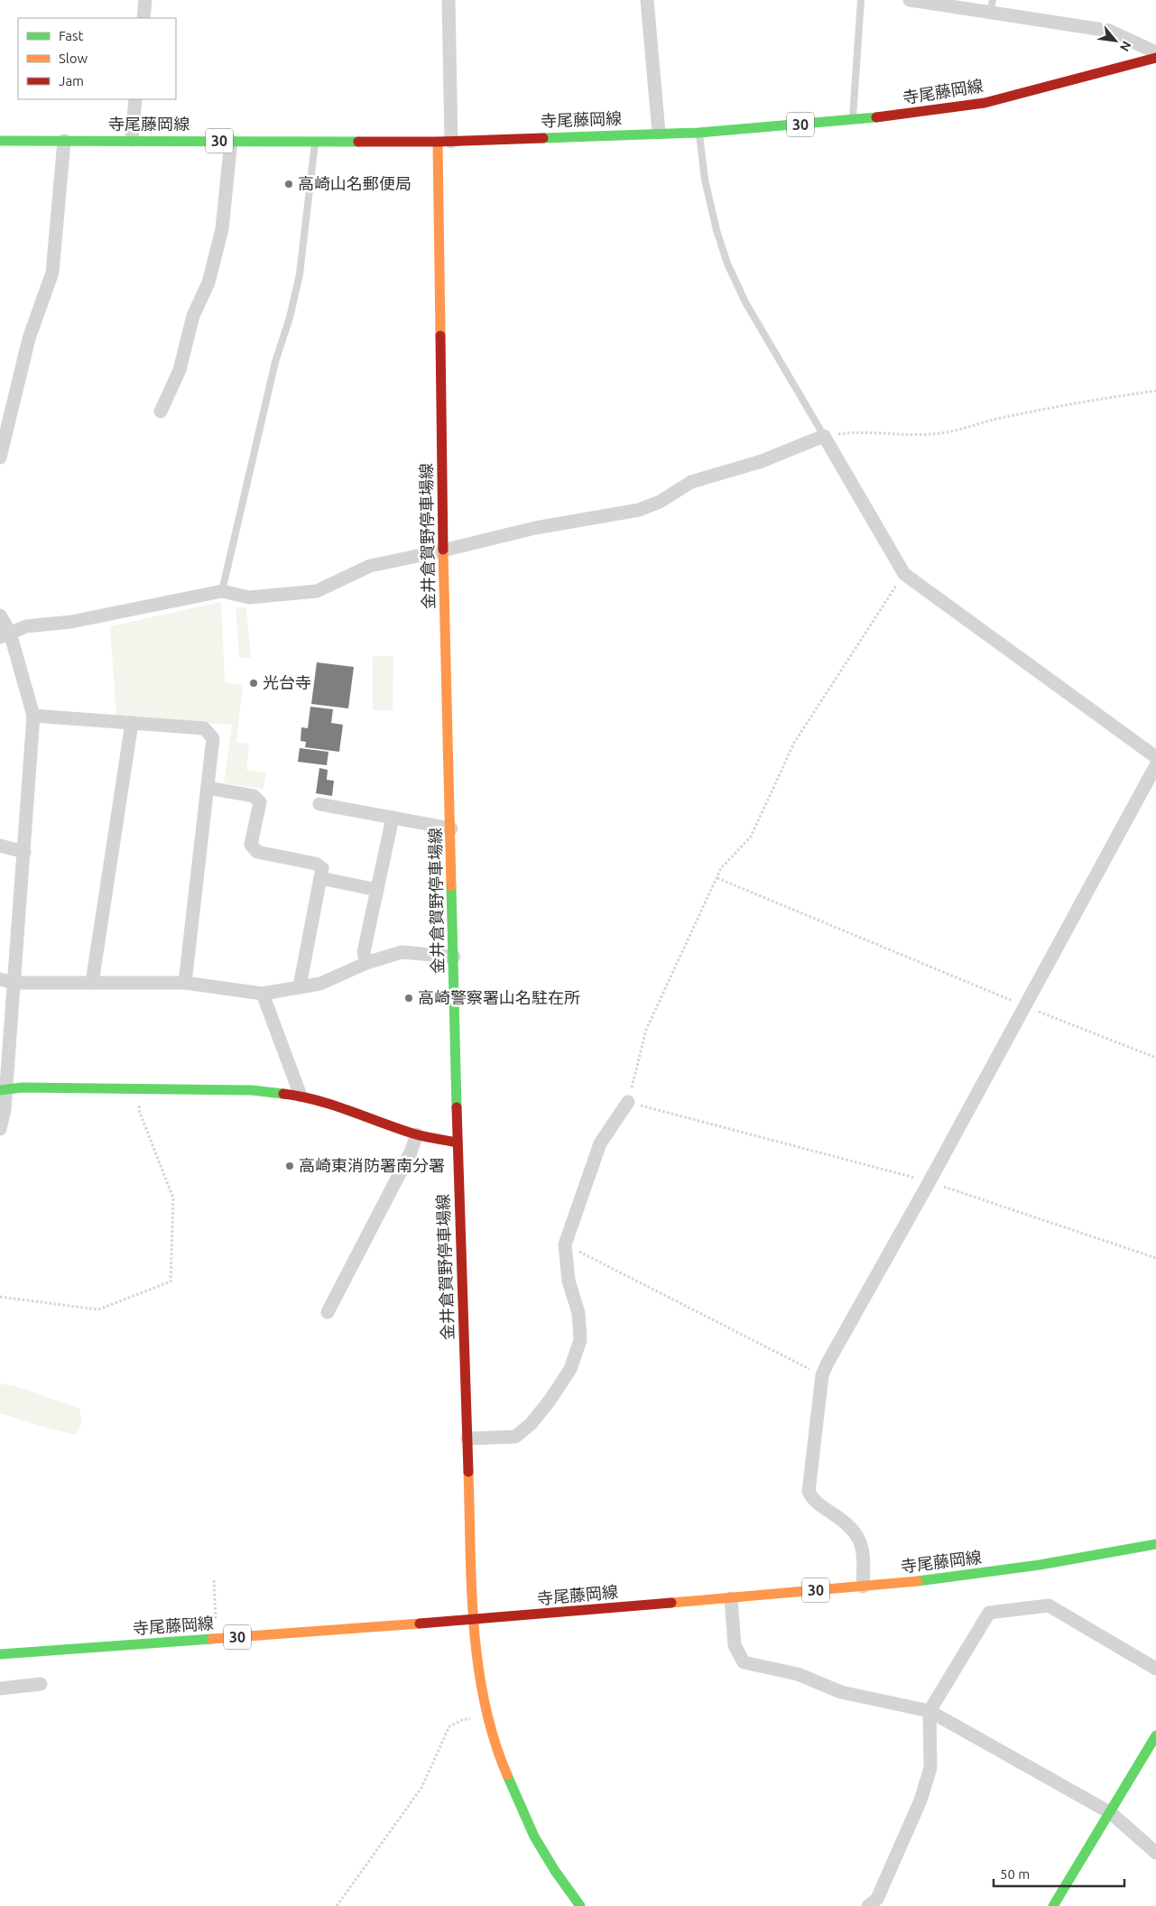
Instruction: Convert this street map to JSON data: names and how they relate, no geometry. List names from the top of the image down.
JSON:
{
  "streets": {
    "main road": ["寺尾藤岡線", "30", "金井倉賀野停車場線"]
  },
  "crossings": [
    ["寺尾藤岡線", "金井倉賀野停車場線"]
  ],
  "places": [
    "高崎山名郵便局",
    "光台寺",
    "高崎警察署山名駐在所",
    "高崎東消防署南分署"
  ],
  "legend": ["Fast", "Slow", "Jam"],
  "scale_bar": "50 m",
  "north": "bottom right"
}
